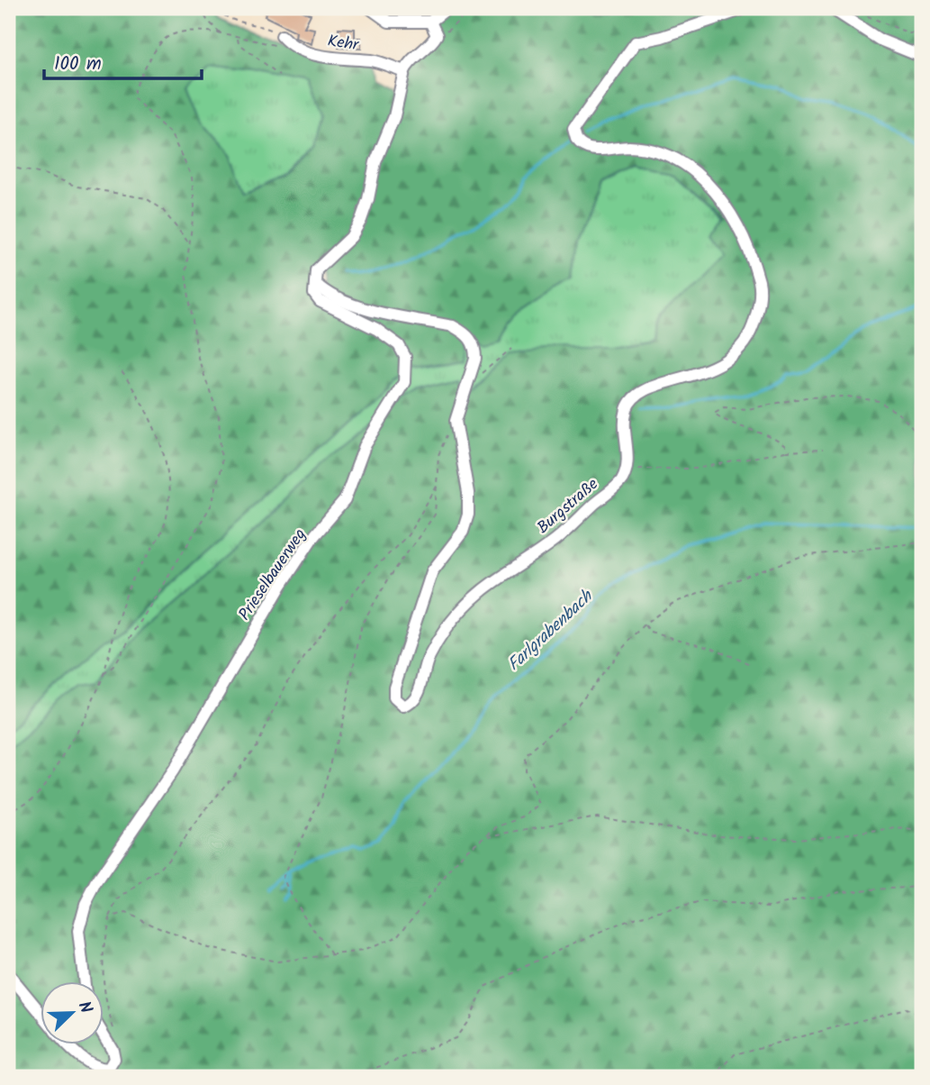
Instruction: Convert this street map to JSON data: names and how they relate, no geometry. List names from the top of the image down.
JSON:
{
  "streets": {
    "street": ["Kehr", "Burgstraße", "Prieselbauerweg"]
  },
  "crossings": [
    ["Burgstraße", "Prieselbauerweg"]
  ],
  "water": ["Farlgrabenbach"],
  "scale_bar": "100 m",
  "north": "top right"
}
